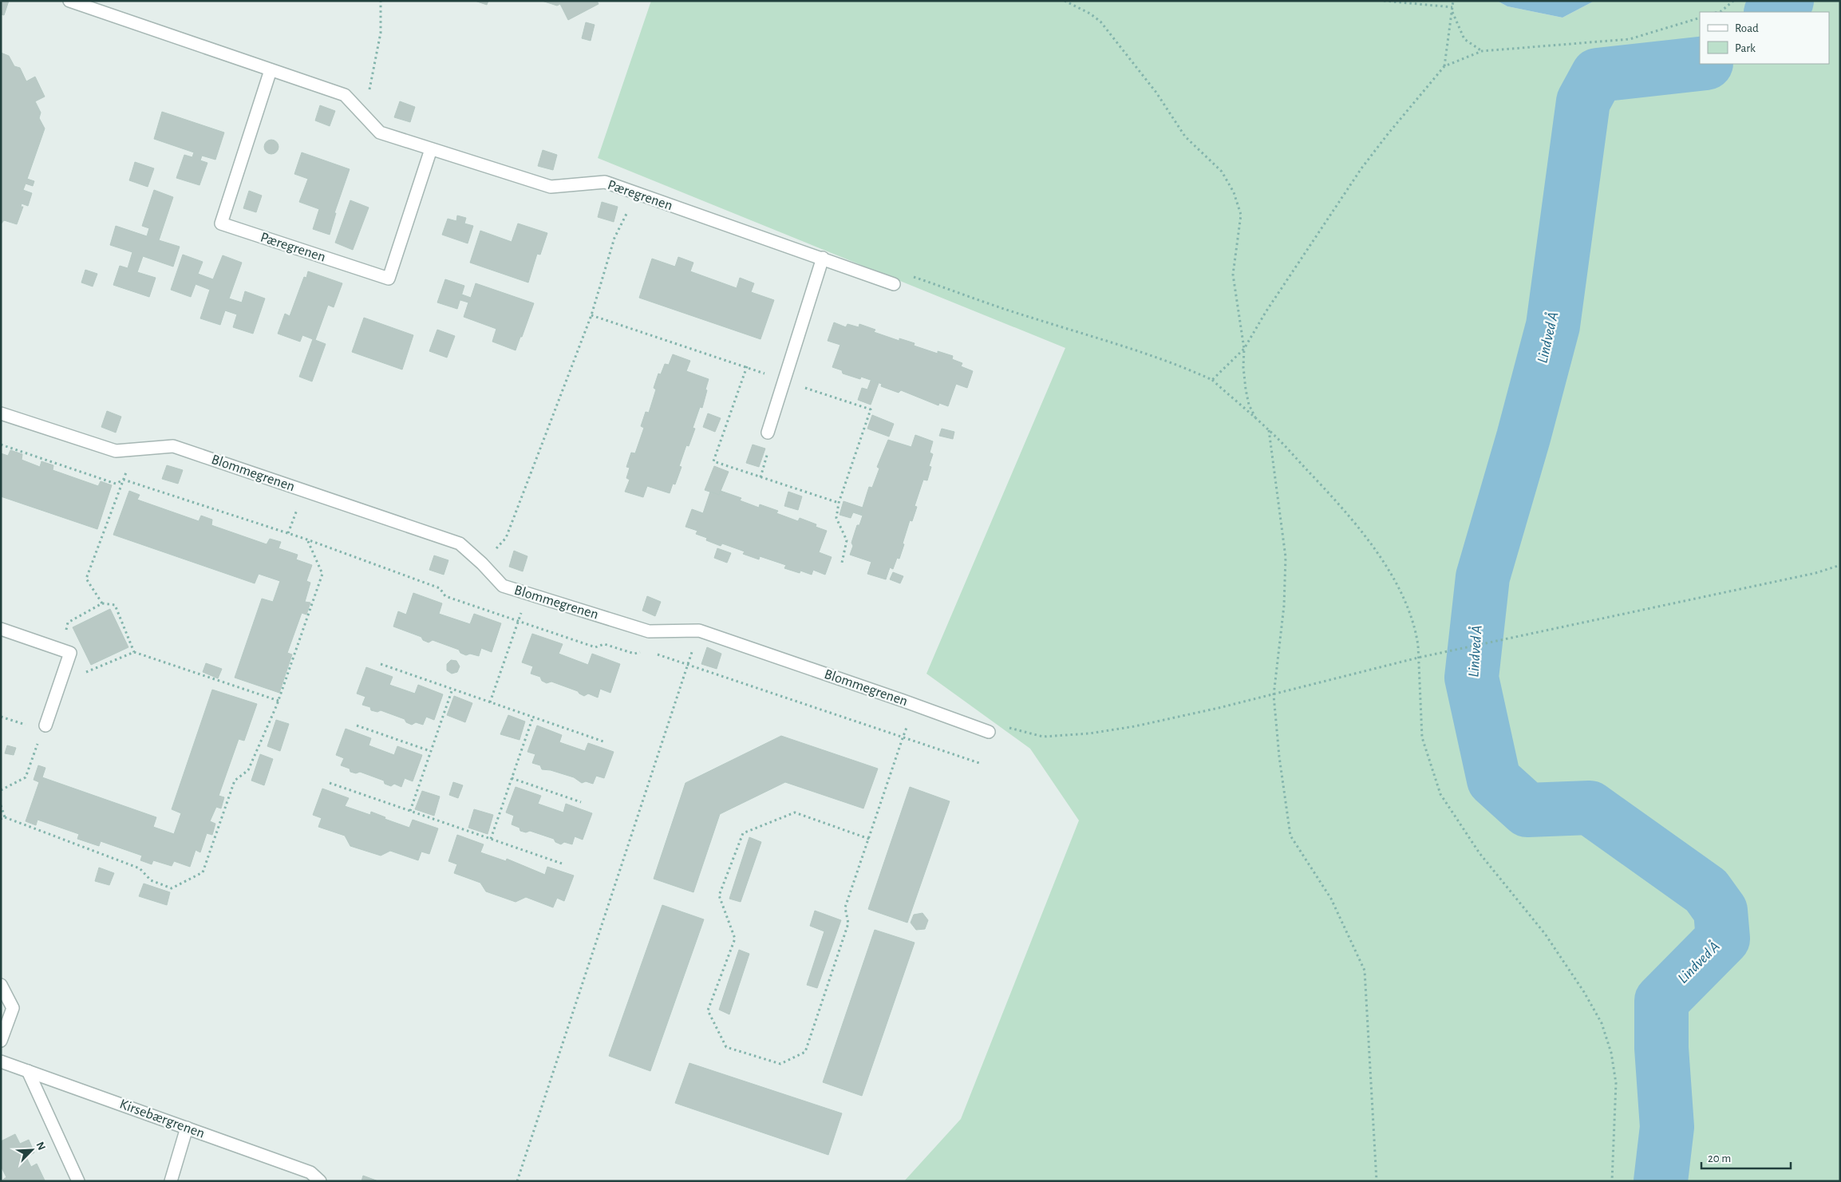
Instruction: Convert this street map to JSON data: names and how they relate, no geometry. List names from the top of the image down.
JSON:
{
  "streets": {
    "street": ["Pæregrenen", "Blommegrenen", "Kirsebærgrenen"]
  },
  "water": ["Lindved Å"],
  "legend": ["Road", "Park"],
  "scale_bar": "20 m",
  "north": "top right"
}
